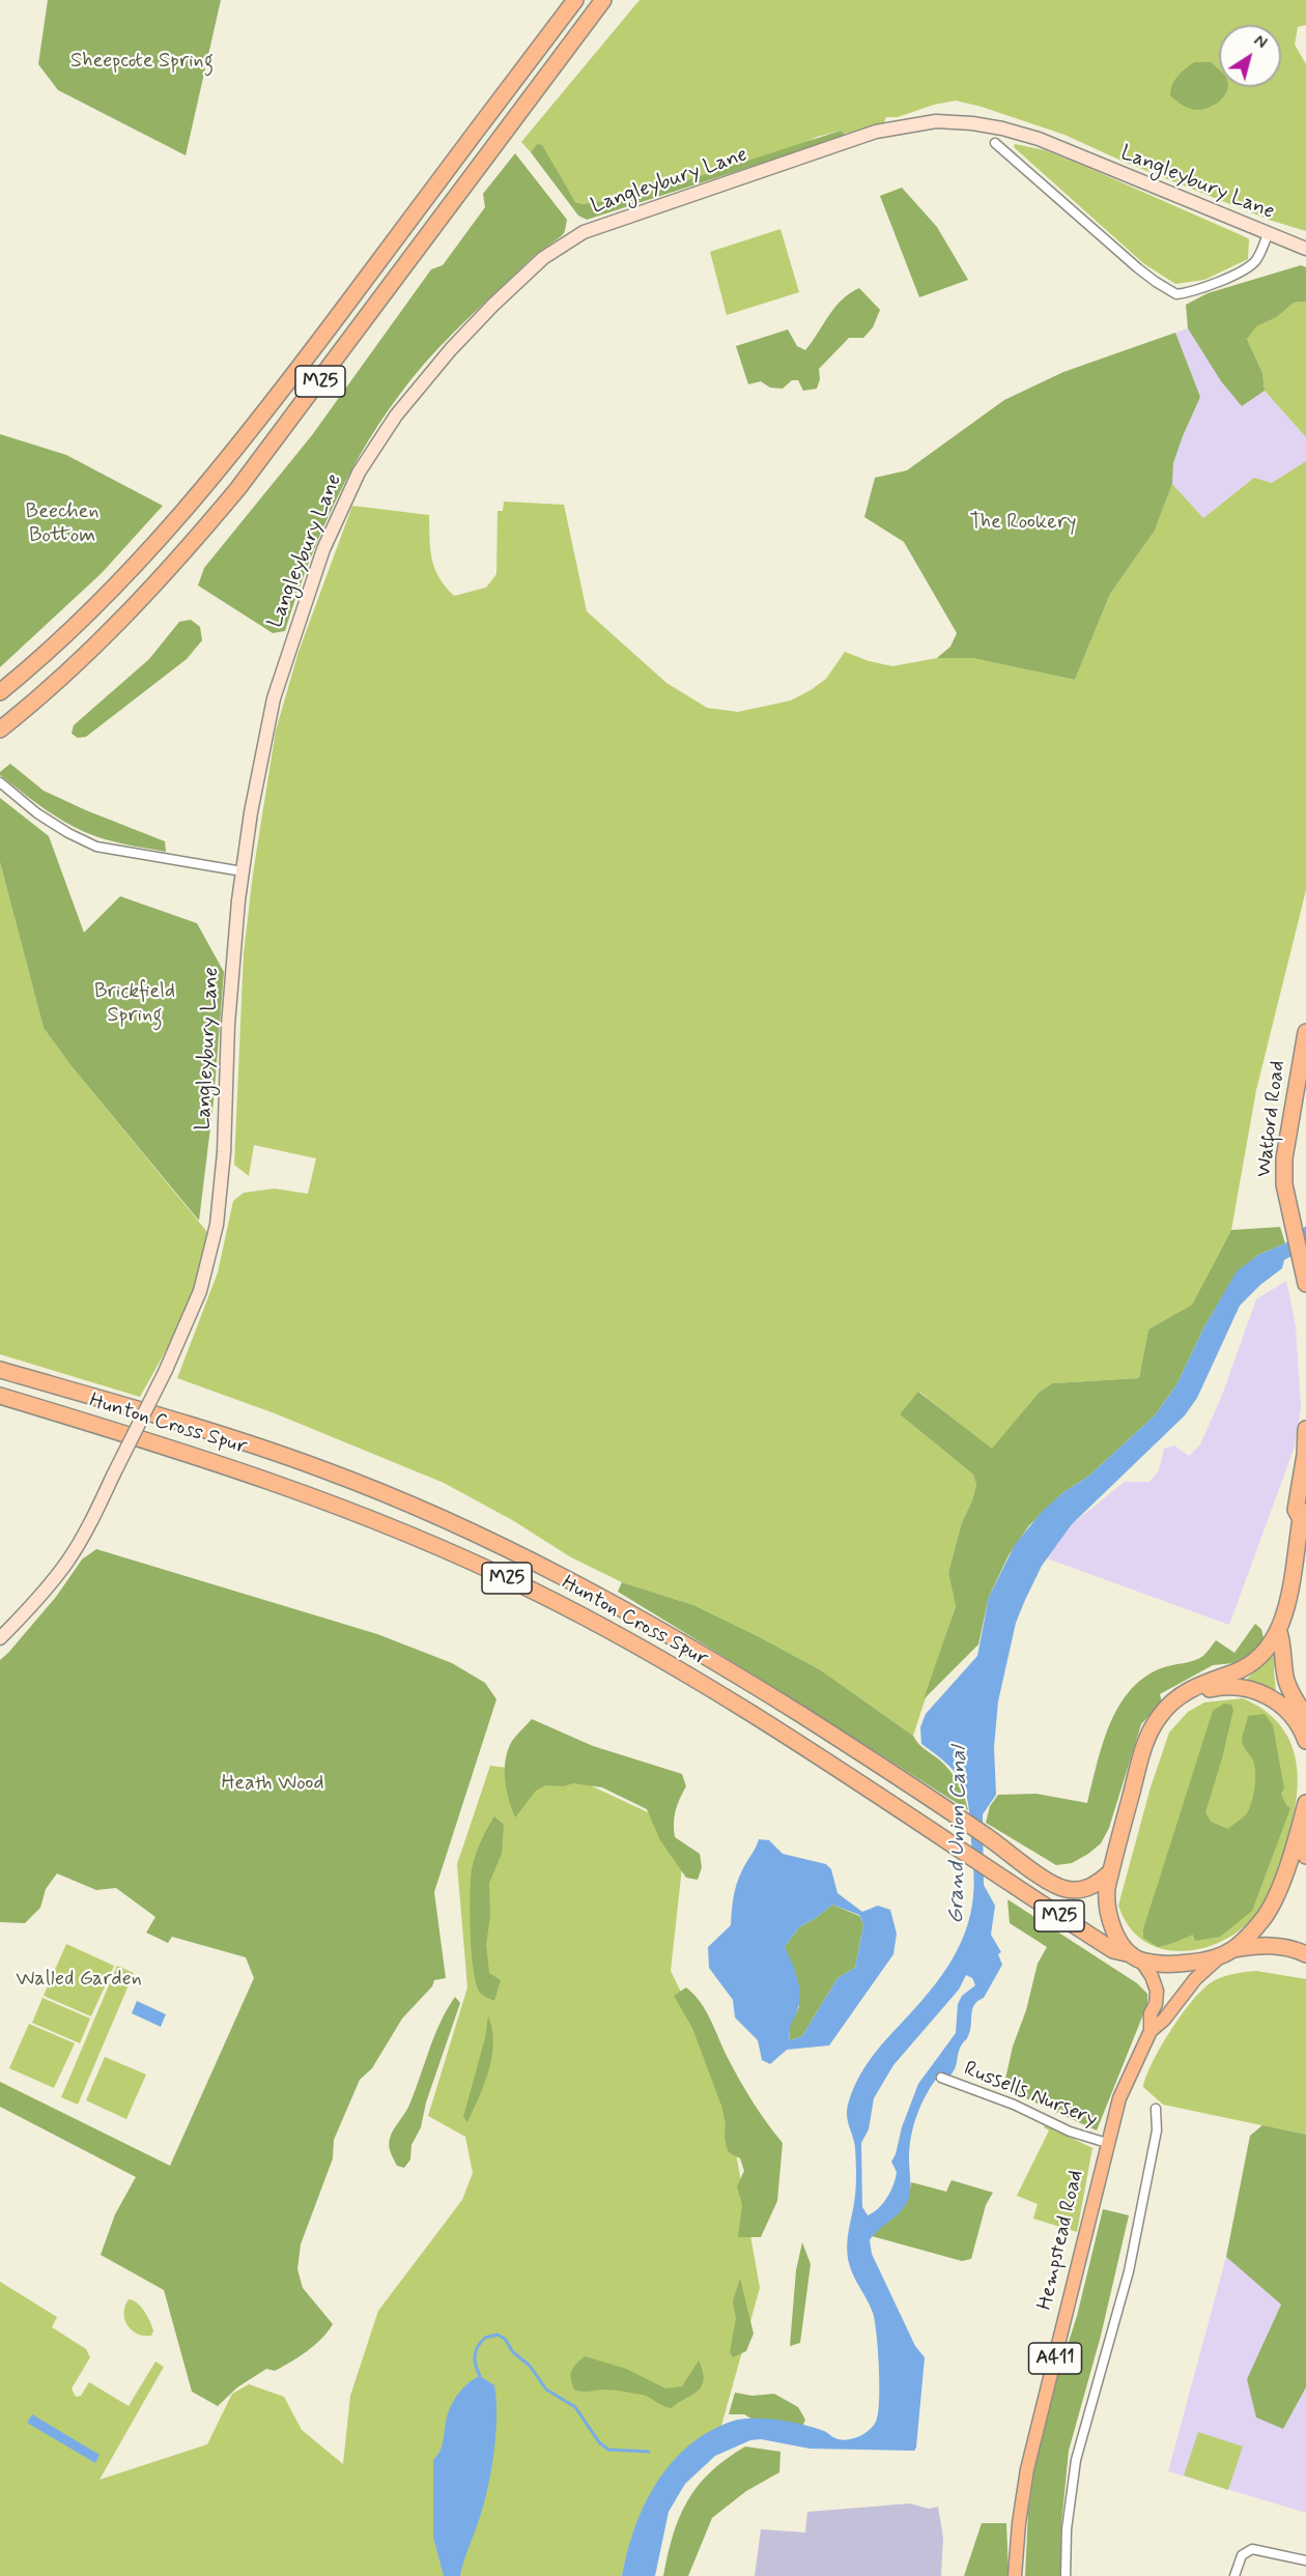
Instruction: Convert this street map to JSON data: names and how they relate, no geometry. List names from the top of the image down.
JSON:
{
  "streets": {
    "highway": ["M25", "Watford Road", "Hunton Cross Spur"],
    "main road": ["Hempstead Road", "A411"],
    "street": ["Langleybury Lane", "Russells Nursery"]
  },
  "crossings": [
    ["Hunton Cross Spur", "Hempstead Road"],
    ["Russells Nursery", "Hempstead Road"]
  ],
  "water": ["Grand Union Canal"],
  "parks": [
    "Sheepcote Spring",
    "Beechen Bottom",
    "The Rookery",
    "Brickfield Spring",
    "Heath Wood",
    "Walled Garden"
  ],
  "north": "top right"
}
